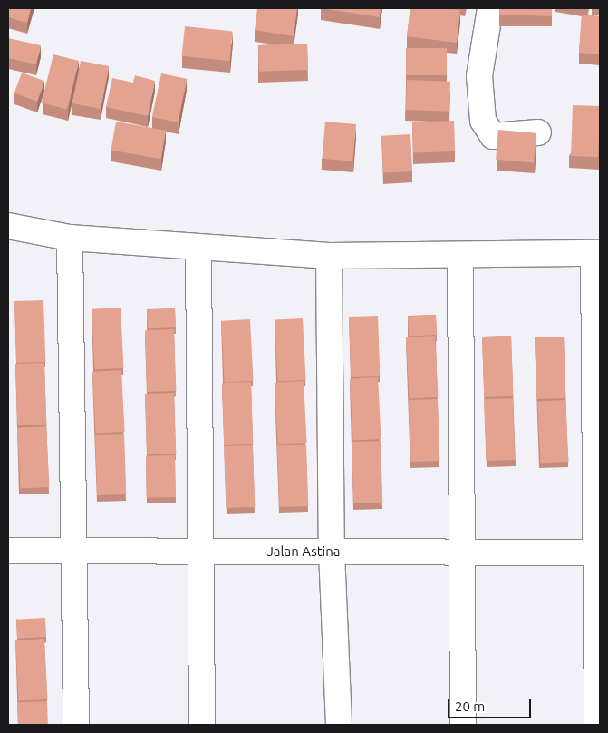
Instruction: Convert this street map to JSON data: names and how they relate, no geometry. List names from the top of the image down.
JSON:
{
  "streets": {
    "street": ["Jalan Astina"]
  },
  "scale_bar": "20 m"
}
